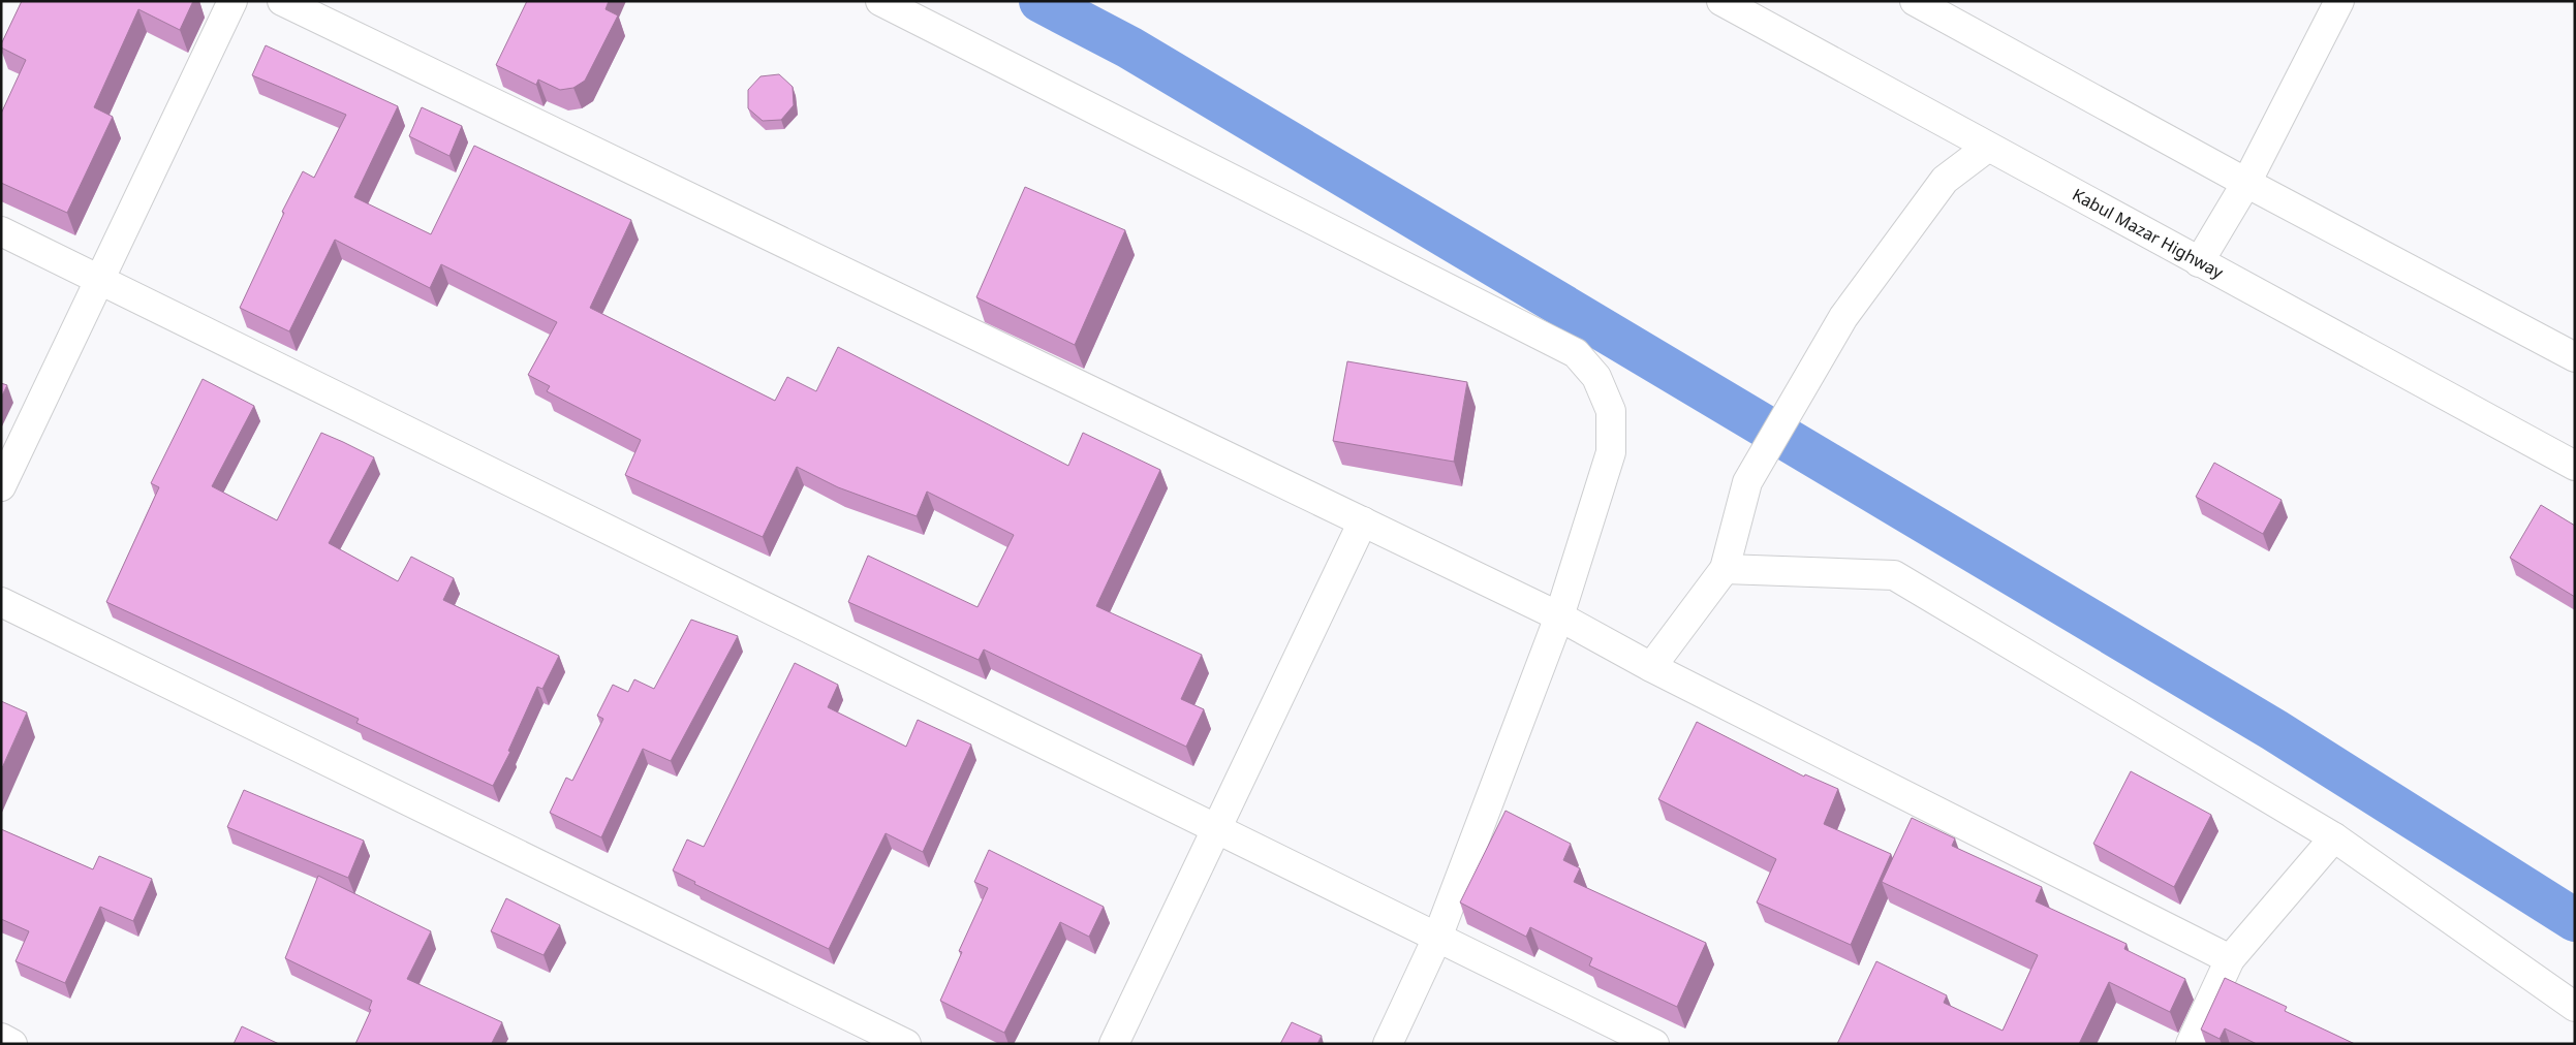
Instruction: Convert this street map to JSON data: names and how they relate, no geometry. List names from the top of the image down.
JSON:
{
  "streets": {
    "main road": ["Kabul Mazar Highway"]
  }
}
